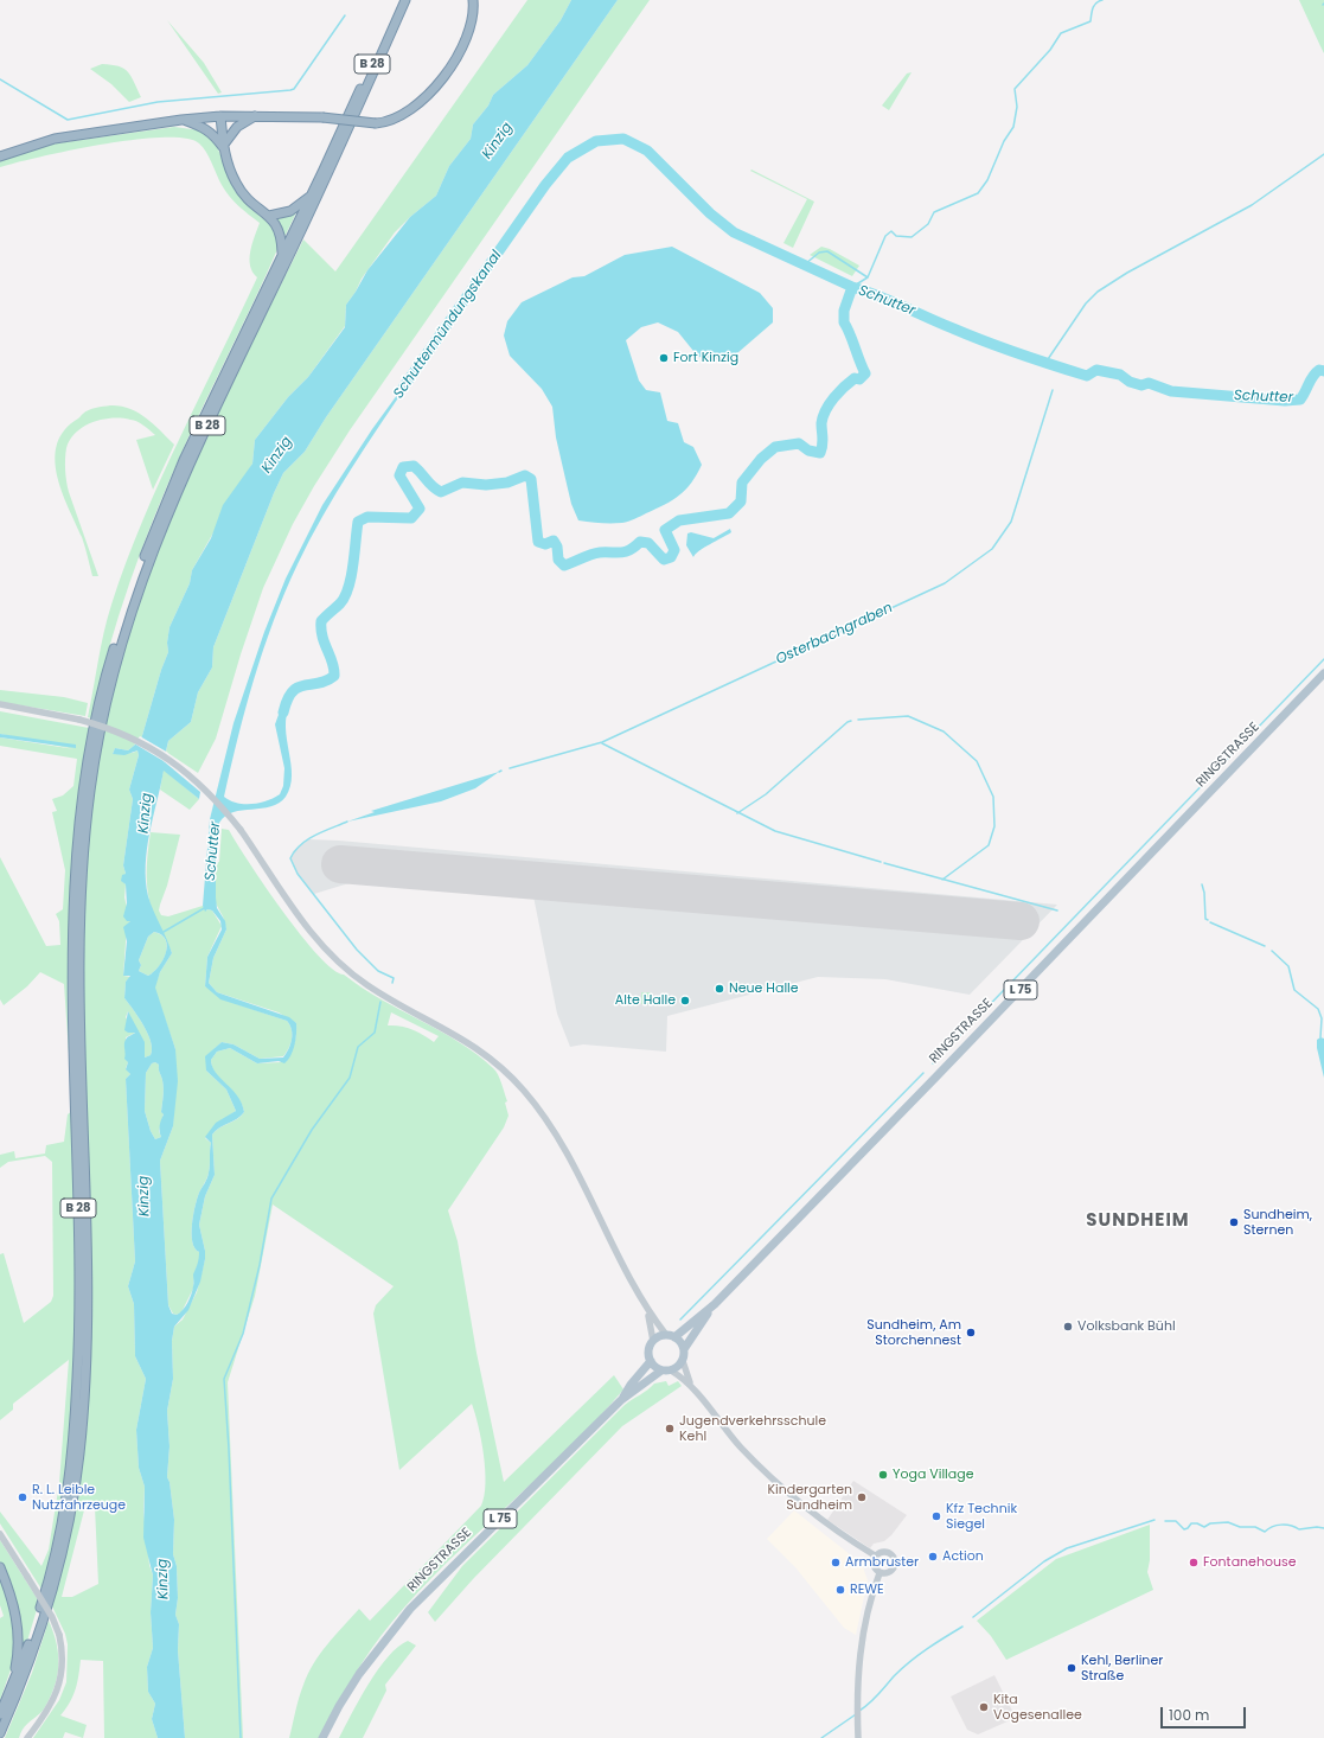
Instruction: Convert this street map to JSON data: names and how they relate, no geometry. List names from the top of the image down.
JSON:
{
  "streets": {
    "highway": ["B 28"],
    "main road": ["RINGSTRASSE", "L 75"]
  },
  "districts": ["SUNDHEIM"],
  "water": [
    "Kinzig",
    "Schutter",
    "Schuttermündungskanal",
    "Osterbachgraben"
  ],
  "places": [
    "Fort Kinzig",
    "Neue Halle",
    "Alte Halle",
    "Sundheim, Sternen",
    "Volksbank Bühl",
    "Sundheim, Am Storchennest",
    "Jugendverkehrsschule Kehl",
    "Yoga Village",
    "R. L. Leible Nutzfahrzeuge",
    "Kindergarten Sundheim",
    "Kfz Technik Siegel",
    "Action",
    "Armbruster",
    "Fontanehouse",
    "REWE",
    "Kehl, Berliner Straße",
    "Kita Vogesenallee"
  ],
  "scale_bar": "100 m"
}
